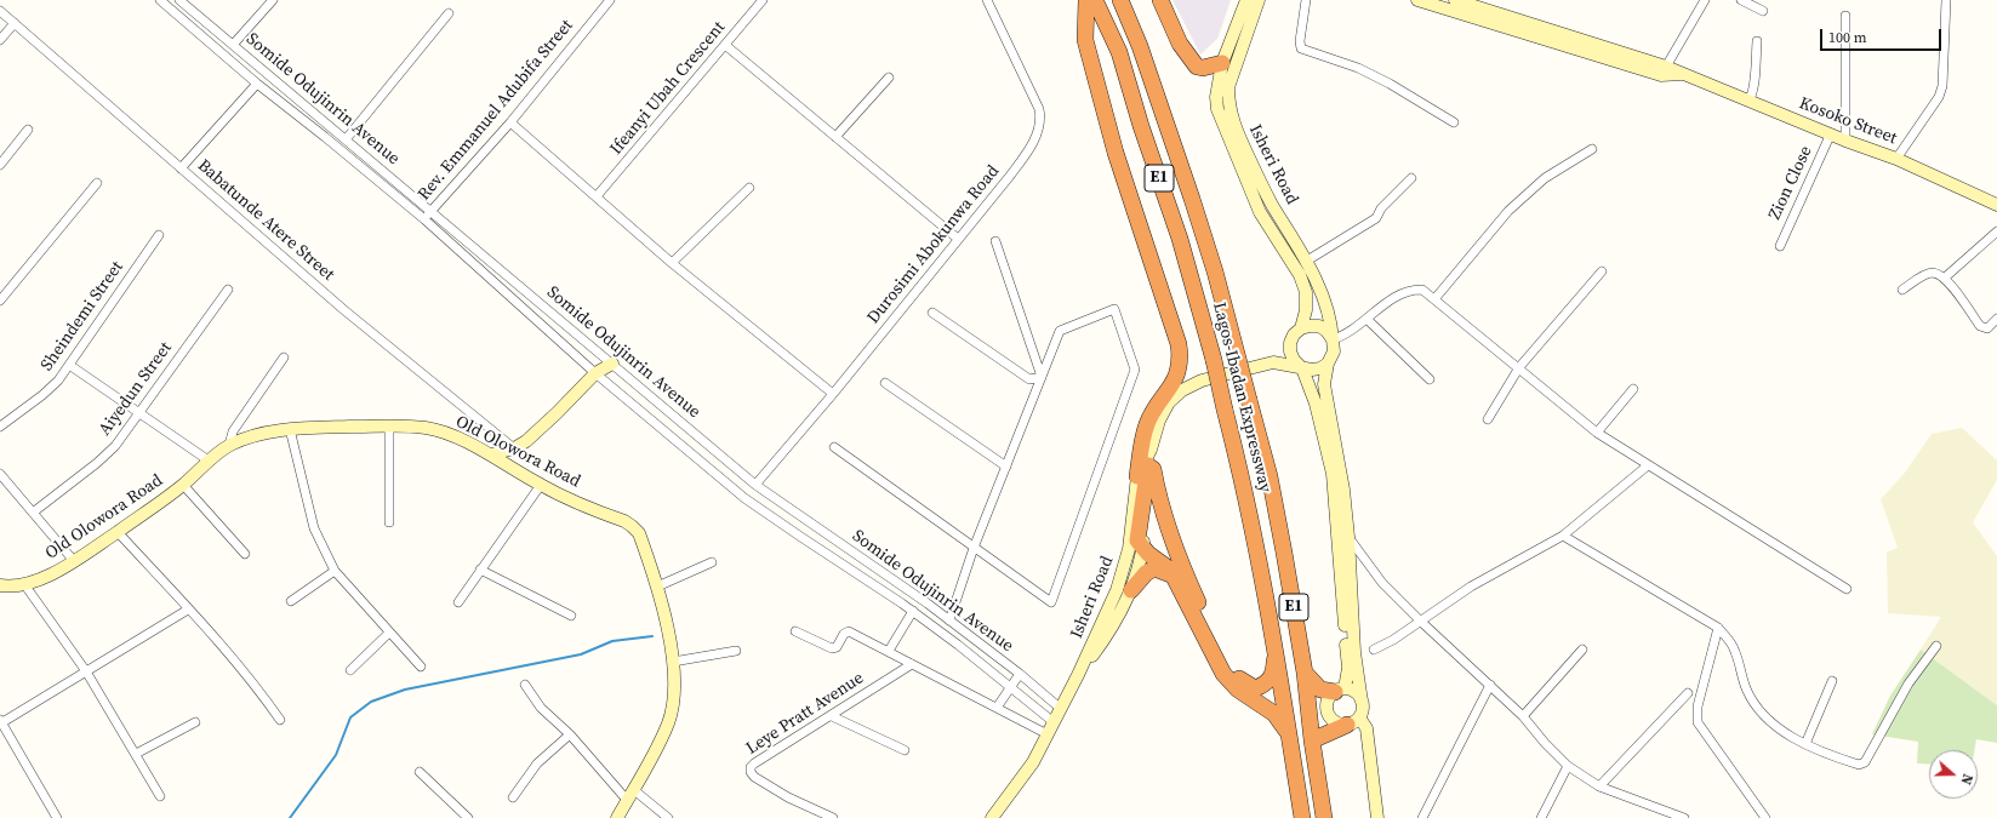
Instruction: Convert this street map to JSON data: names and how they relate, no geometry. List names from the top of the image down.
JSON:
{
  "streets": {
    "highway": ["E1", "Lagos-Ibadan Expressway"],
    "street": [
      "Ifeanyi Ubah Crescent",
      "Somide Odujinrin Avenue",
      "Rev. Emmanuel Adubifa Street",
      "Kosoko Street",
      "Isheri Road",
      "Zion Close",
      "Babatunde Atere Street",
      "Durosimi Abokunwa Road",
      "Sheindemi Street",
      "Aiyedun Street",
      "Old Olowora Road",
      "Leye Pratt Avenue"
    ]
  },
  "crossings": [
    ["Somide Odujinrin Avenue", "Rev. Emmanuel Adubifa Street"],
    ["Somide Odujinrin Avenue", "Isheri Road"],
    ["Somide Odujinrin Avenue", "Durosimi Abokunwa Road"],
    ["Kosoko Street", "Zion Close"]
  ],
  "scale_bar": "100 m",
  "north": "right"
}
